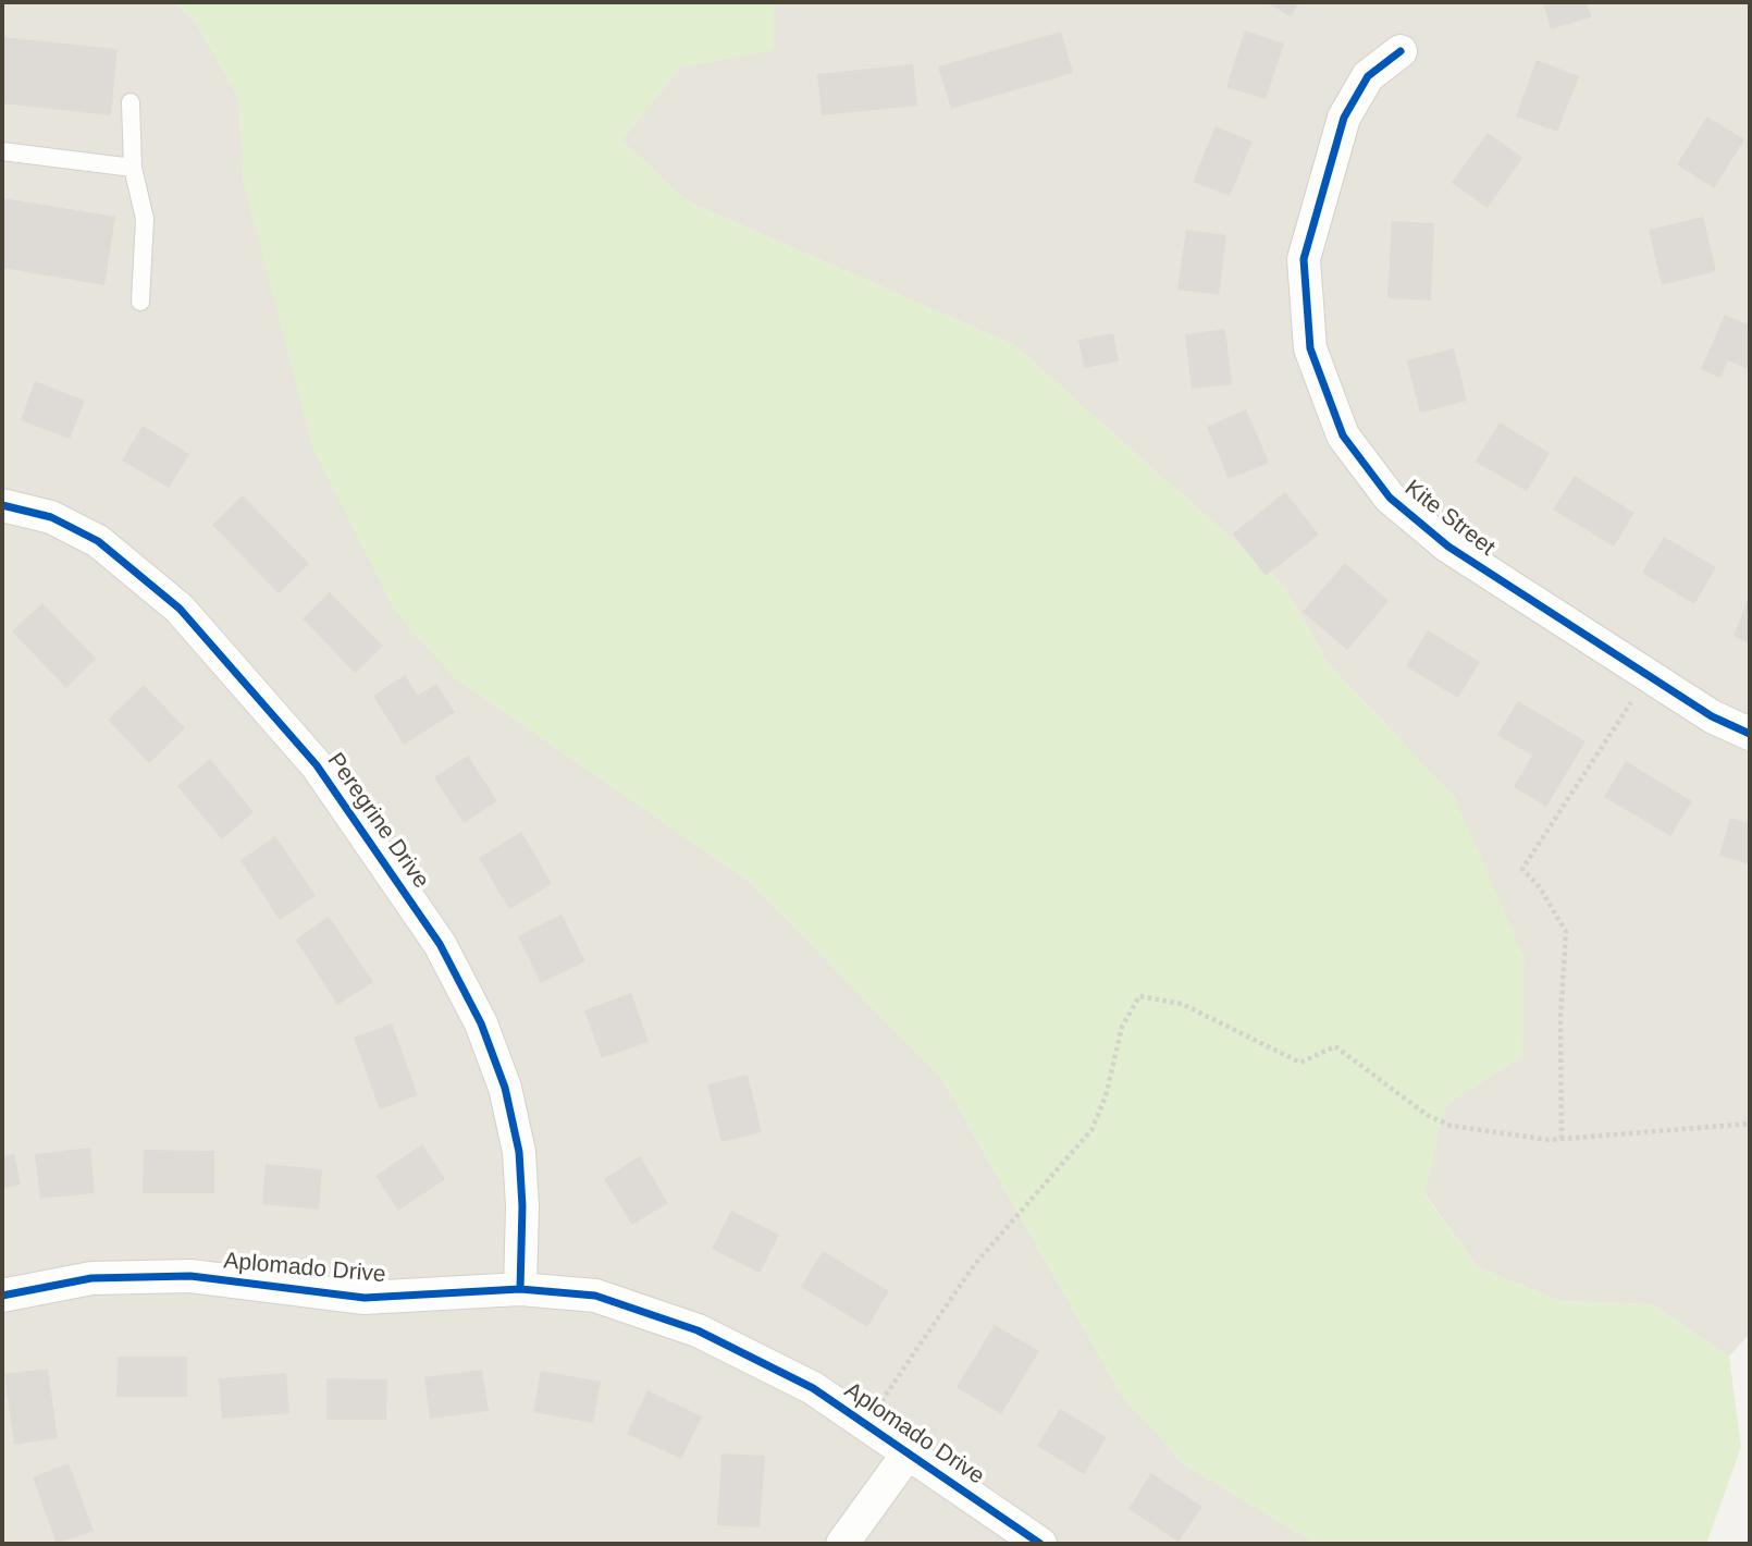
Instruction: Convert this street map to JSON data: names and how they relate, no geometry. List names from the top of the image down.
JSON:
{
  "streets": {
    "street": ["Kite Street", "Peregrine Drive", "Aplomado Drive"]
  },
  "crossings": [
    ["Peregrine Drive", "Aplomado Drive"]
  ]
}
